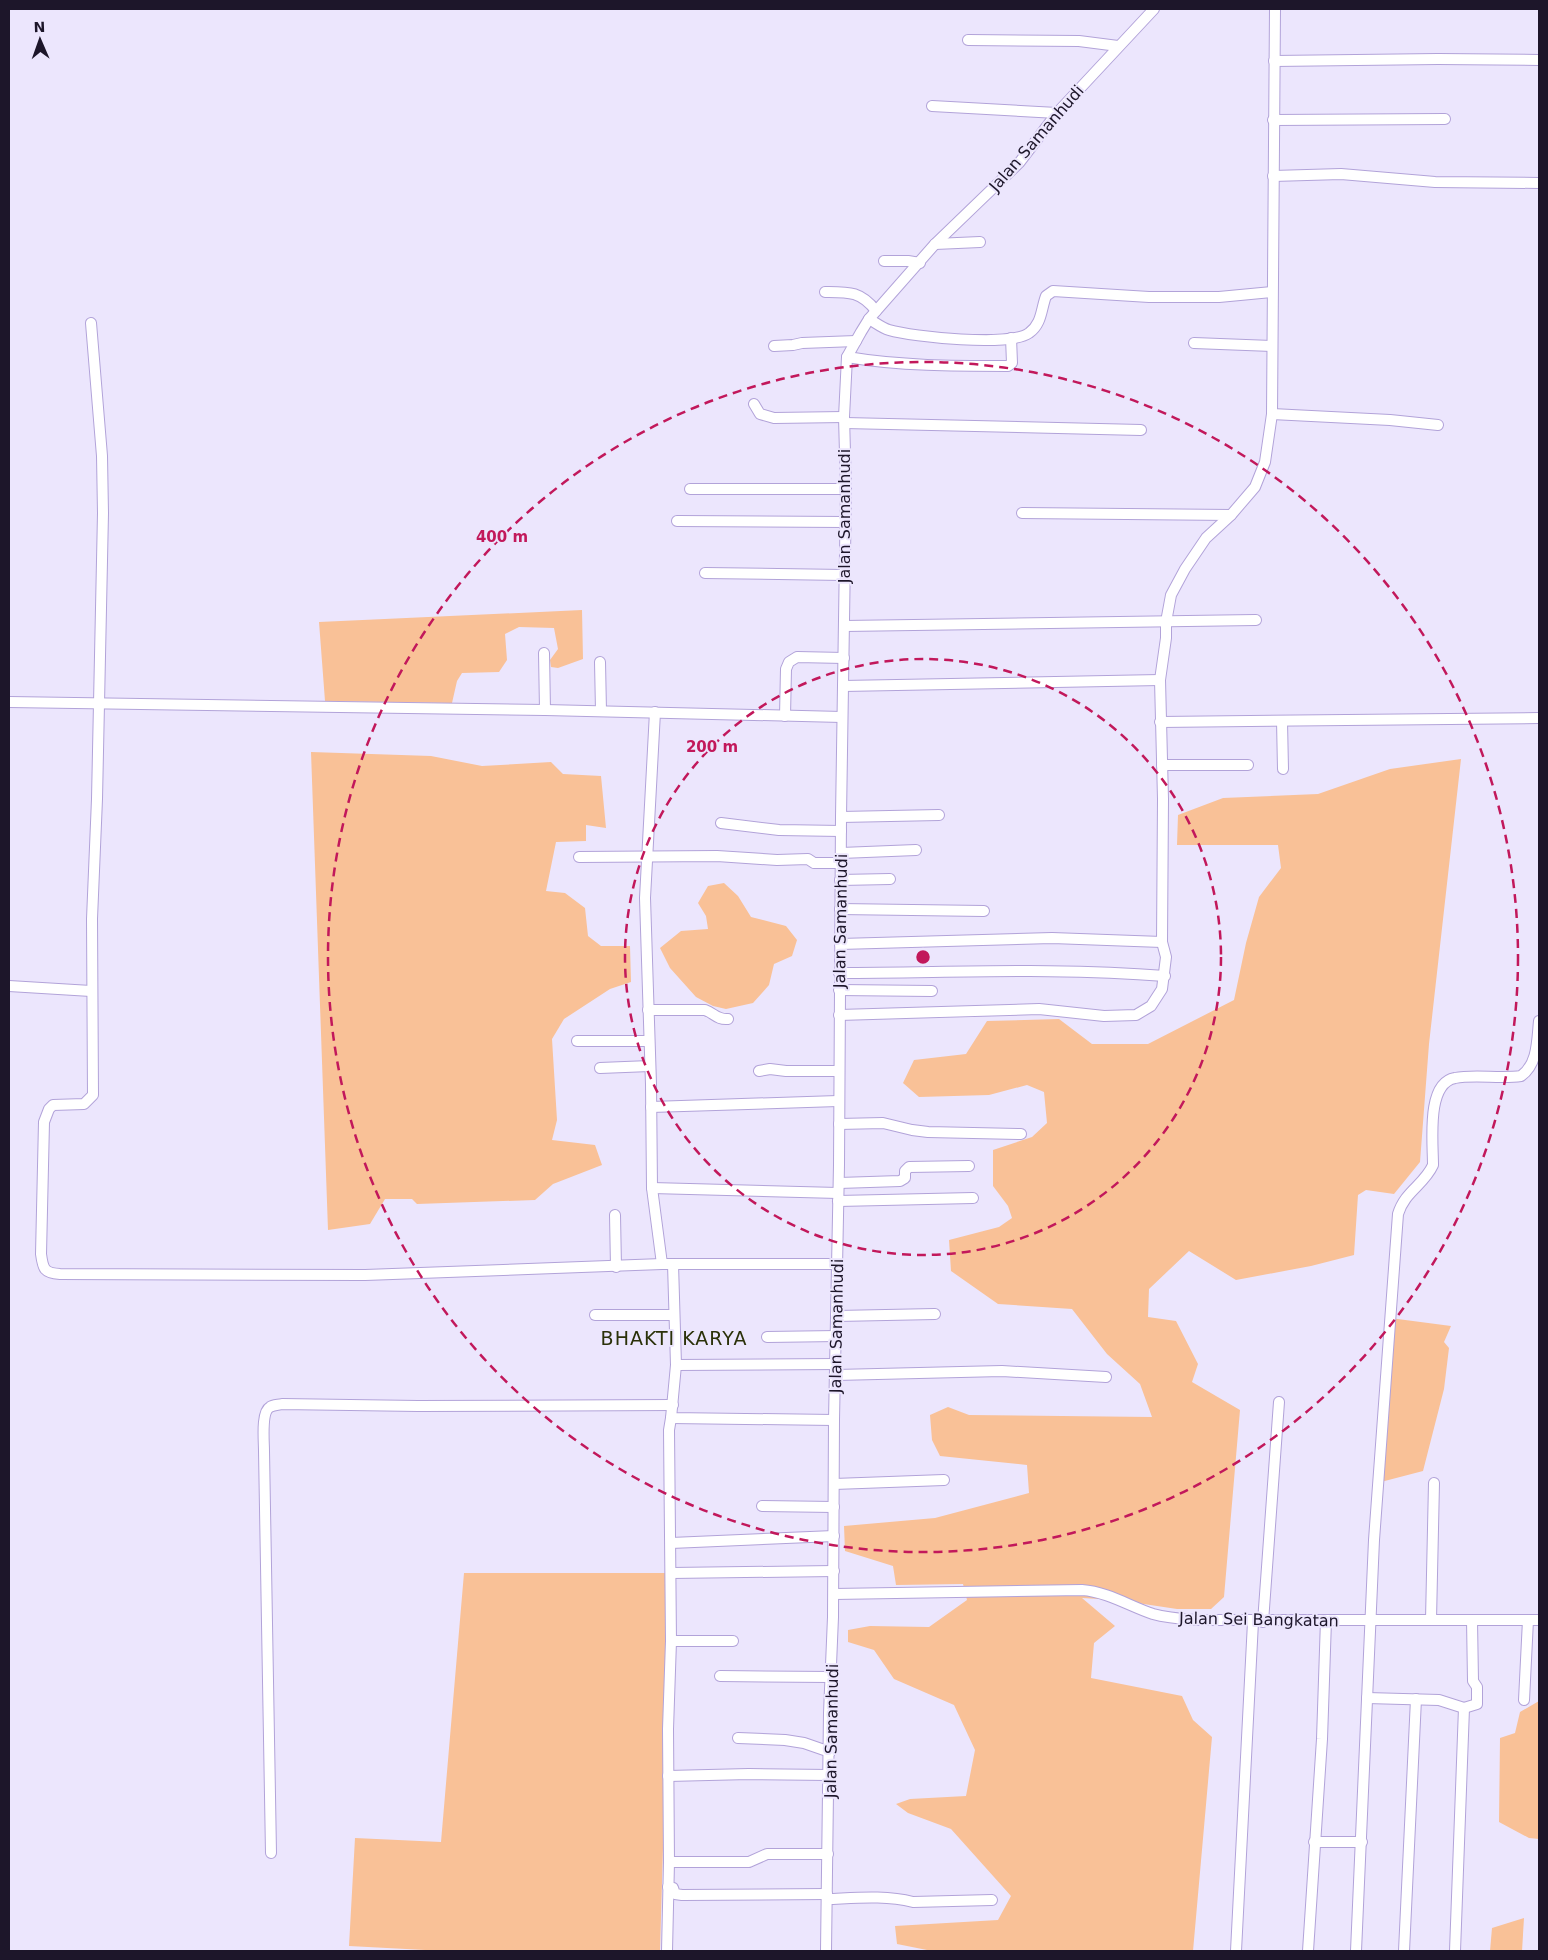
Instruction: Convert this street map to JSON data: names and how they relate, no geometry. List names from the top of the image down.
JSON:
{
  "streets": {
    "street": ["Jalan Samanhudi", "Jalan Sei Bangkatan"]
  },
  "crossings": [
    ["Jalan Samanhudi", "Jalan Sei Bangkatan"]
  ],
  "districts": ["BHAKTI KARYA"],
  "north": "top",
  "rings": ["400 m", "200 m"]
}
